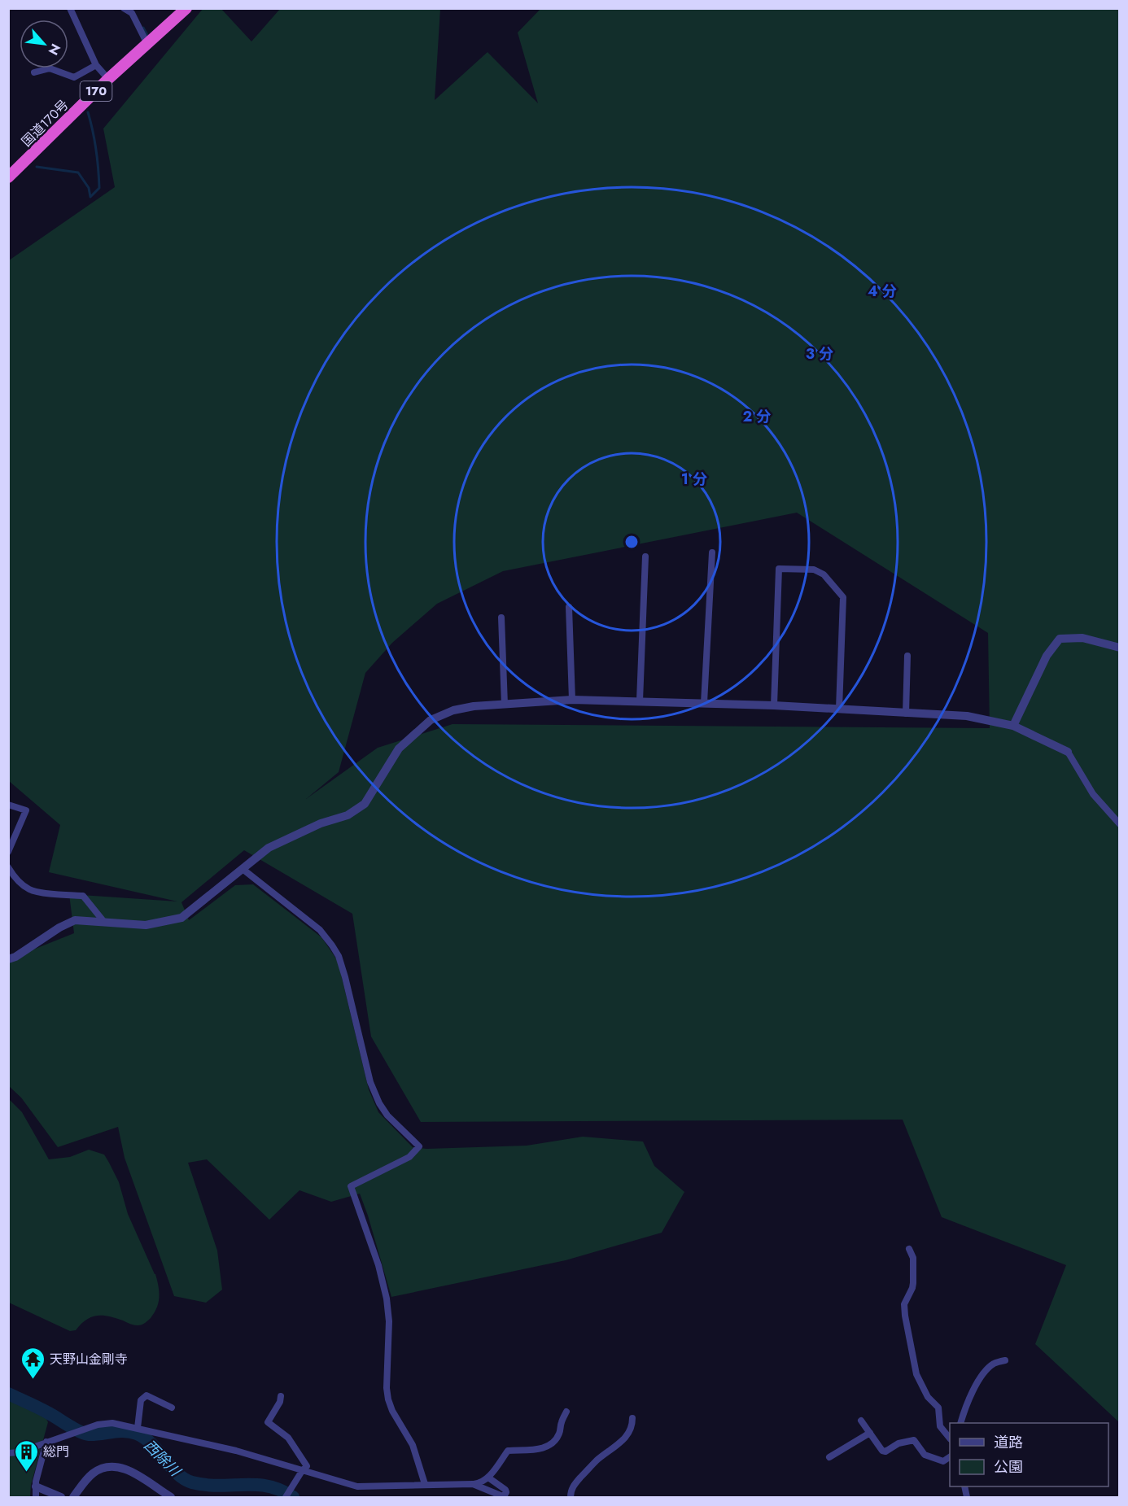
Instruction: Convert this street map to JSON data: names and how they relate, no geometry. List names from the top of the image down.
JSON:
{
  "streets": {
    "highway": ["170", "国道170号"]
  },
  "water": ["西除川"],
  "places": {
    "temple": ["天野山金剛寺"],
    "building": ["総門"]
  },
  "legend": ["道路", "公園"],
  "north": "bottom right",
  "rings": [
    "4 分",
    "3 分",
    "2 分",
    "1 分"
  ]
}
